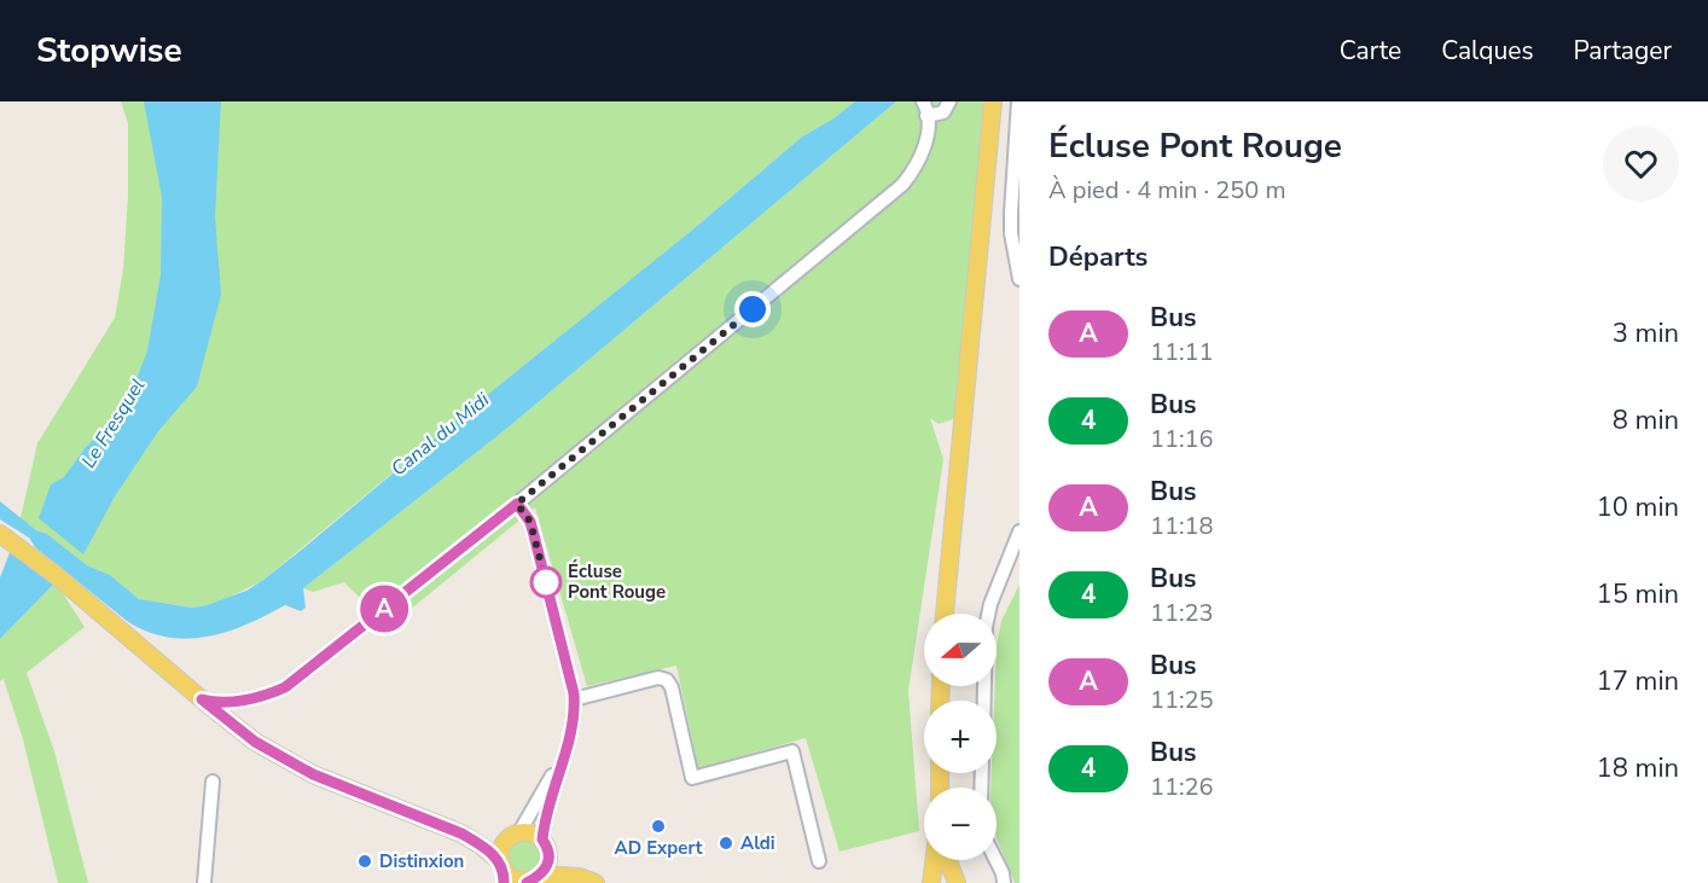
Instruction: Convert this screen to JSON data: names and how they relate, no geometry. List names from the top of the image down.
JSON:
{
  "water": ["Le Fresquel", "Canal du Midi"],
  "places": [
    "Écluse Pont Rouge",
    "AD Expert",
    "Aldi",
    "Distinxion"
  ],
  "lines": ["bus line A"],
  "north": "left",
  "page": {
    "header": "Stopwise",
    "nav": ["Carte", "Calques", "Partager"],
    "on_map": "A",
    "heading": [
      ["Écluse Pont Rouge", "À pied · 4 min · 250 m"],
      "Départs"
    ],
    "list": [
      {
        "mark": "A",
        "name": "Bus",
        "note": "11:11",
        "value": "3 min"
      },
      {
        "mark": "4",
        "name": "Bus",
        "note": "11:16",
        "value": "8 min"
      },
      {
        "mark": "A",
        "name": "Bus",
        "note": "11:18",
        "value": "10 min"
      },
      {
        "mark": "4",
        "name": "Bus",
        "note": "11:23",
        "value": "15 min"
      },
      {
        "mark": "A",
        "name": "Bus",
        "note": "11:25",
        "value": "17 min"
      },
      {
        "mark": "4",
        "name": "Bus",
        "note": "11:26",
        "value": "18 min"
      }
    ],
    "map_buttons": ["+", "−"]
  }
}
